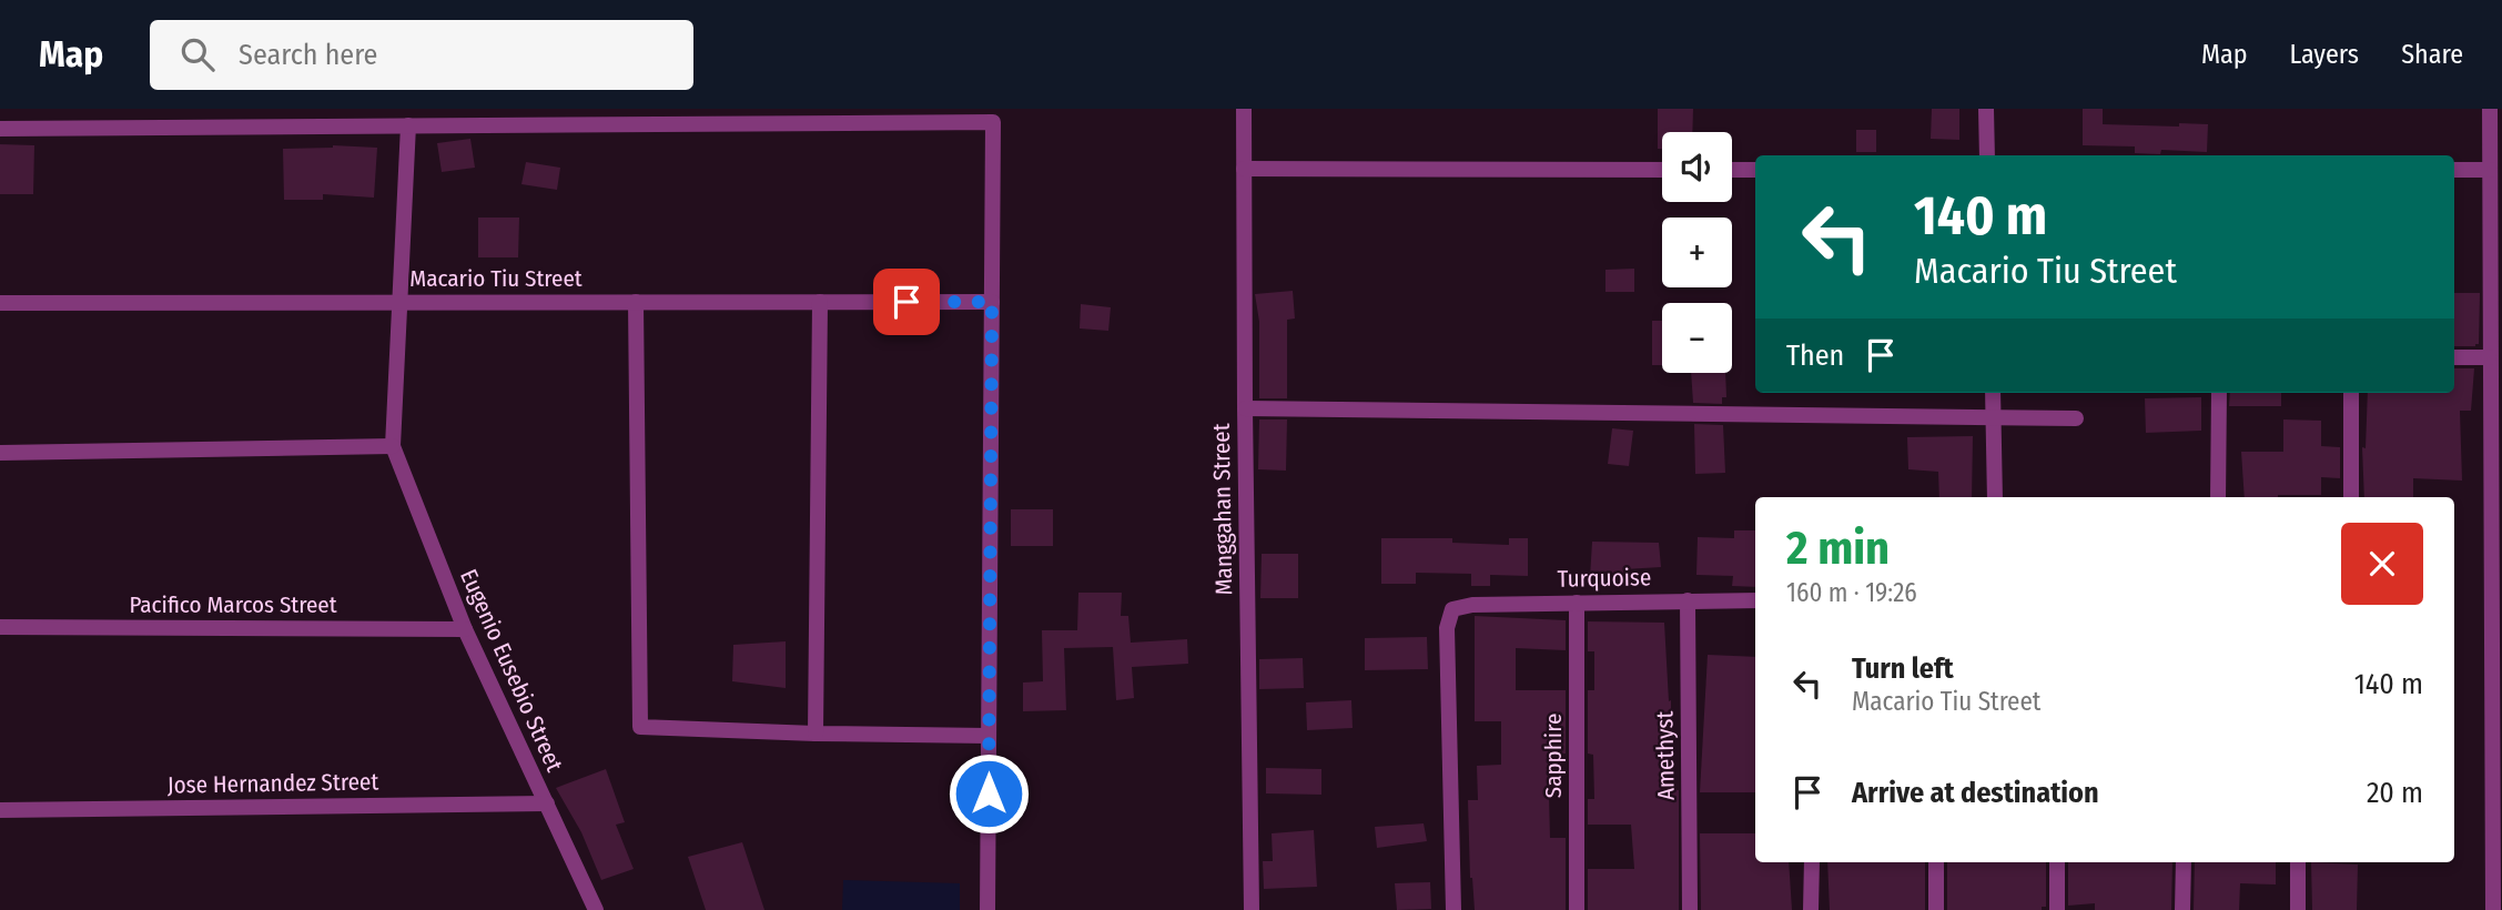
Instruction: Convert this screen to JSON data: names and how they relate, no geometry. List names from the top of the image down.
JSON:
{
  "streets": {
    "street": [
      "Macario Tiu Street",
      "Manggahan Street",
      "Turquoise",
      "Pacifico Marcos Street",
      "Eugenio Eusebio Street",
      "Sapphire",
      "Amethyst",
      "Jose Hernandez Street"
    ]
  },
  "crossings": [
    ["Macario Tiu Street", "Eugenio Eusebio Street"],
    ["Turquoise", "Sapphire"],
    ["Turquoise", "Amethyst"],
    ["Pacifico Marcos Street", "Eugenio Eusebio Street"],
    ["Eugenio Eusebio Street", "Jose Hernandez Street"]
  ],
  "page": {
    "header": "Map",
    "search": "Search here",
    "nav": ["Map", "Layers", "Share"],
    "map_buttons": ["+", "−"],
    "turn": ["140 m", "Macario Tiu Street"],
    "then": "Then",
    "heading": ["2 min", "160 m · 19:26"],
    "list": [
      {
        "name": "Turn left",
        "note": "Macario Tiu Street",
        "value": "140 m"
      },
      {
        "name": "Arrive at destination",
        "value": "20 m"
      }
    ]
  }
}
